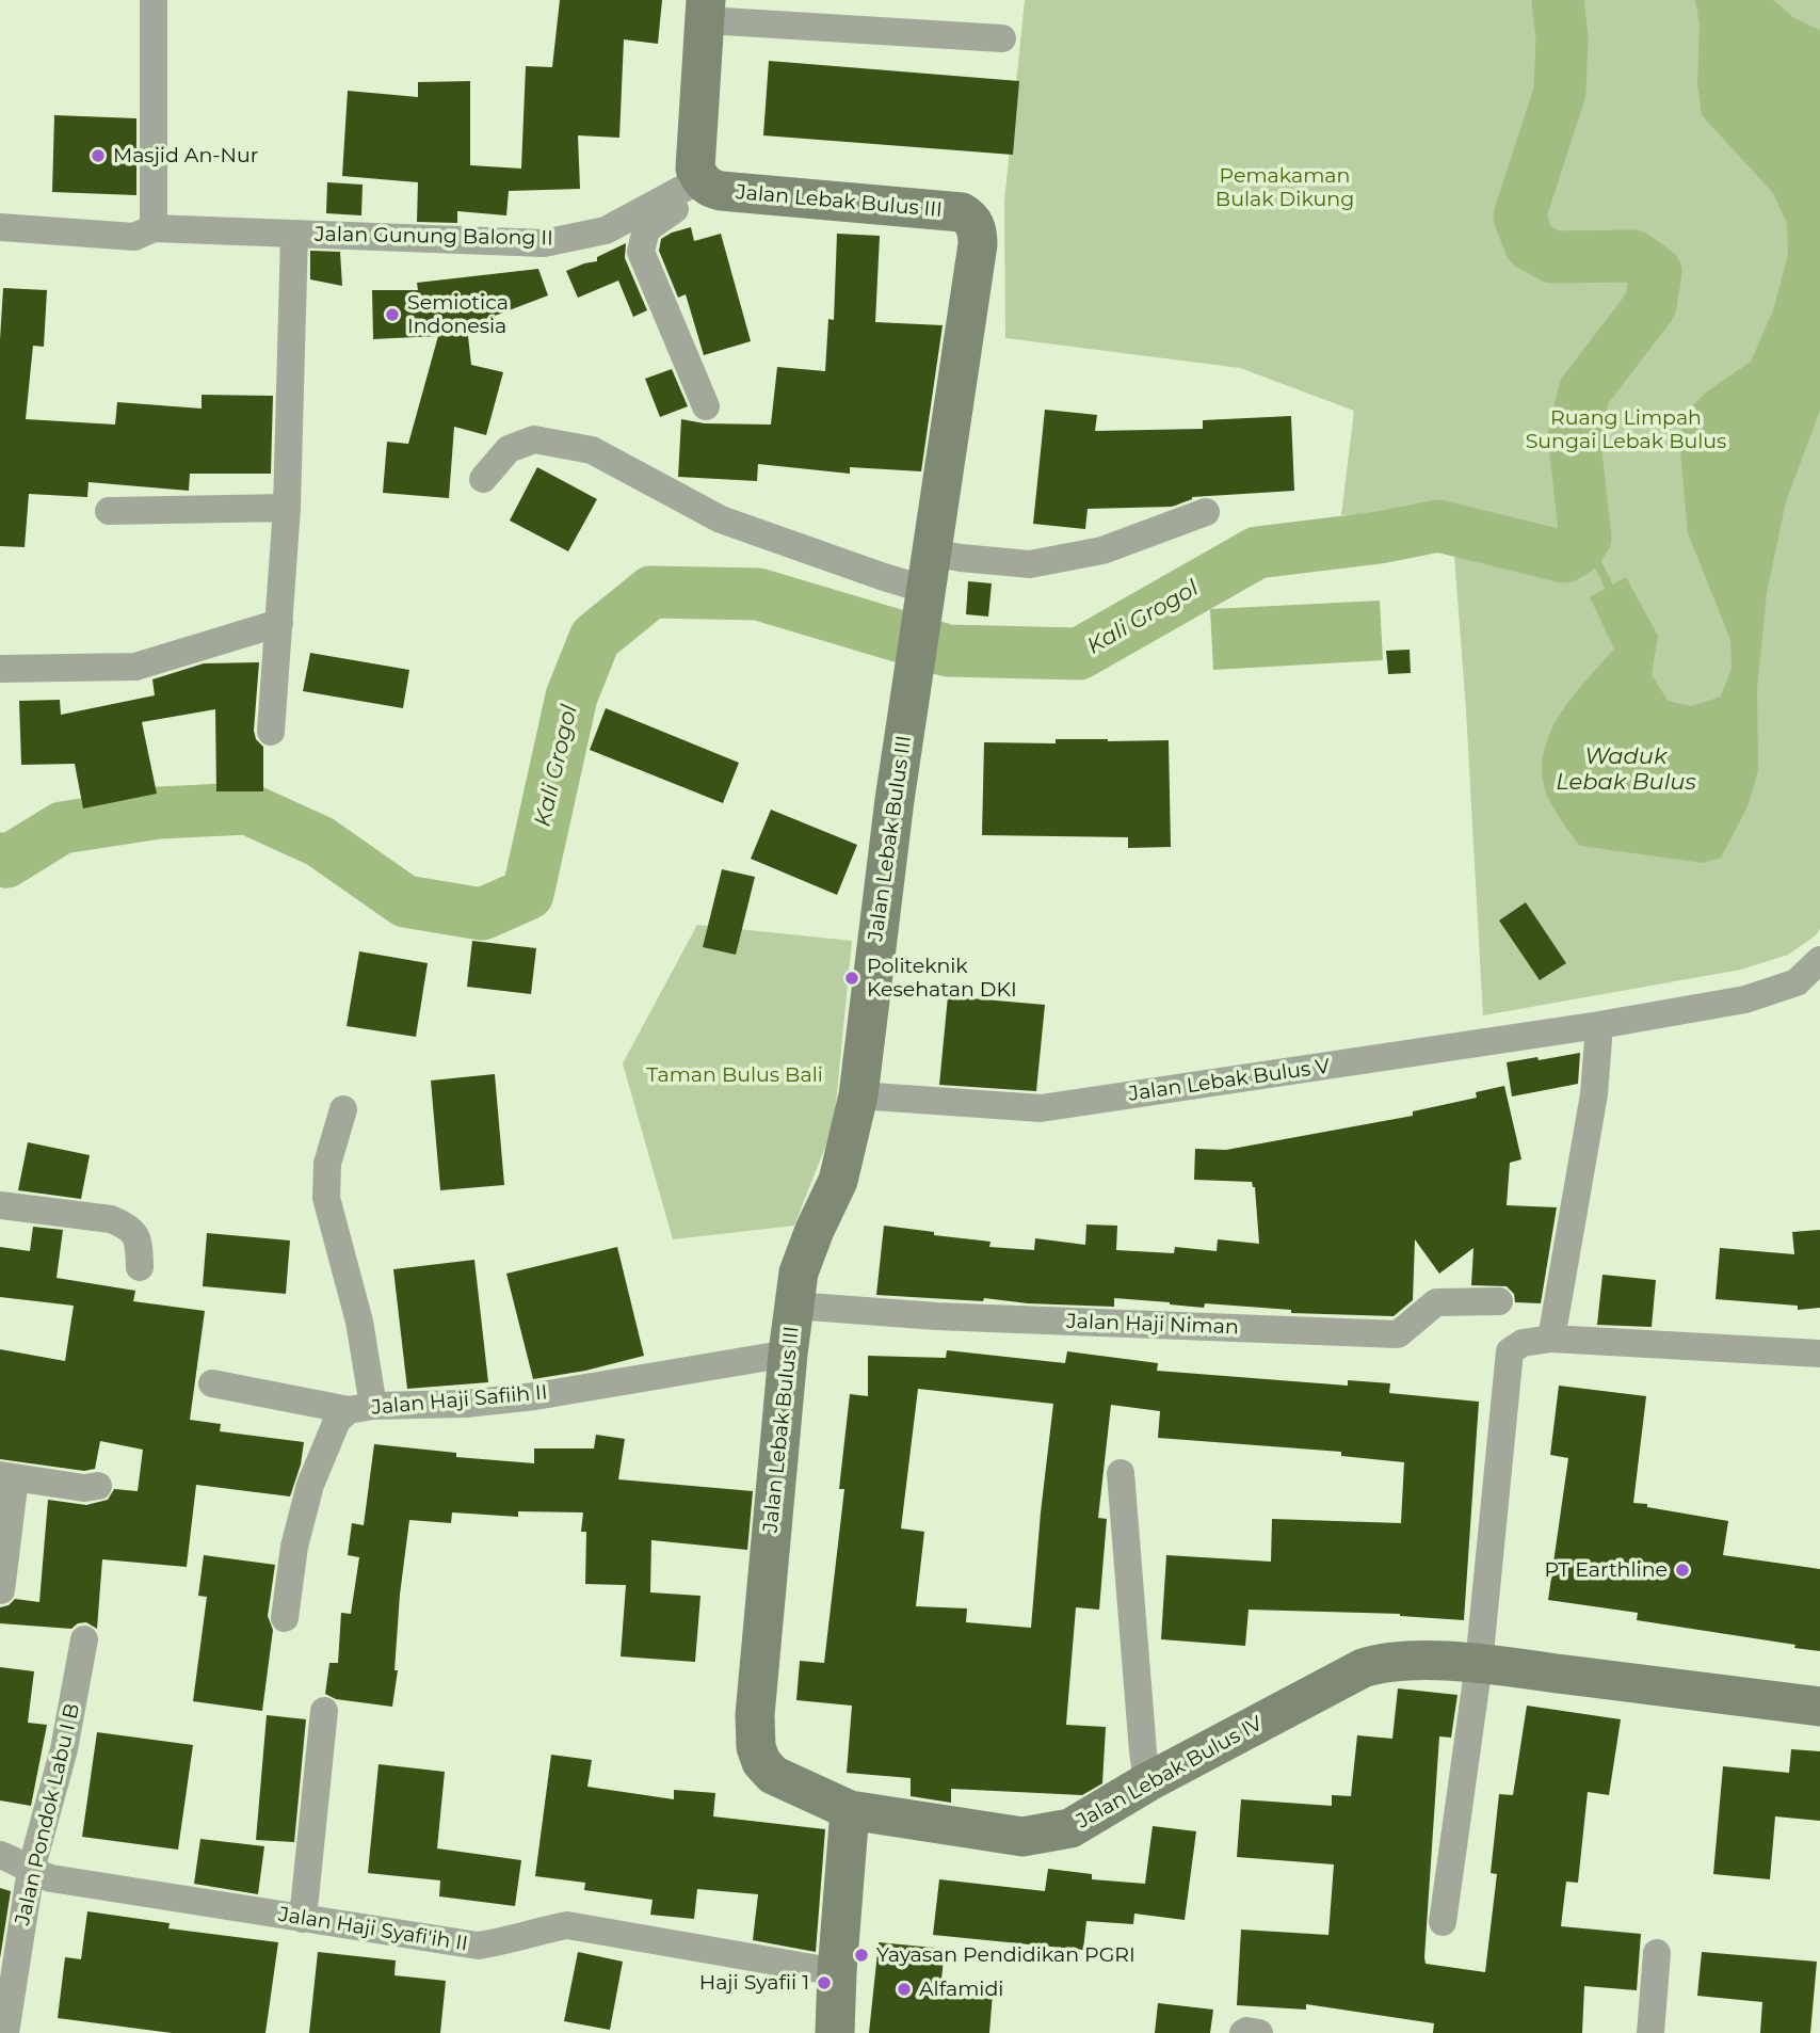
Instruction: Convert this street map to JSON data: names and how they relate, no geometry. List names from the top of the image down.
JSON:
{
  "streets": {
    "street": [
      "Jalan Lebak Bulus III",
      "Jalan Gunung Balong II",
      "Jalan Lebak Bulus V",
      "Jalan Haji Niman",
      "Jalan Haji Safiih II",
      "Jalan Lebak Bulus IV",
      "Jalan Pondok Labu I B",
      "Jalan Haji Syafi'ih II"
    ]
  },
  "crossings": [
    ["Jalan Lebak Bulus III", "Jalan Gunung Balong II"],
    ["Jalan Lebak Bulus III", "Jalan Lebak Bulus V"],
    ["Jalan Lebak Bulus III", "Jalan Haji Niman"],
    ["Jalan Lebak Bulus III", "Jalan Haji Safiih II"],
    ["Jalan Lebak Bulus III", "Jalan Lebak Bulus IV"],
    ["Jalan Pondok Labu I B", "Jalan Haji Syafi'ih II"]
  ],
  "water": ["Kali Grogol", "Waduk Lebak Bulus"],
  "parks": ["Pemakaman Bulak Dikung", "Ruang Limpah Sungai Lebak Bulus", "Taman Bulus Bali"],
  "places": [
    "Masjid An-Nur",
    "Semiotica Indonesia",
    "Politeknik Kesehatan DKI",
    "PT Earthline",
    "Yayasan Pendidikan PGRI",
    "Haji Syafii 1",
    "Alfamidi"
  ]
}
